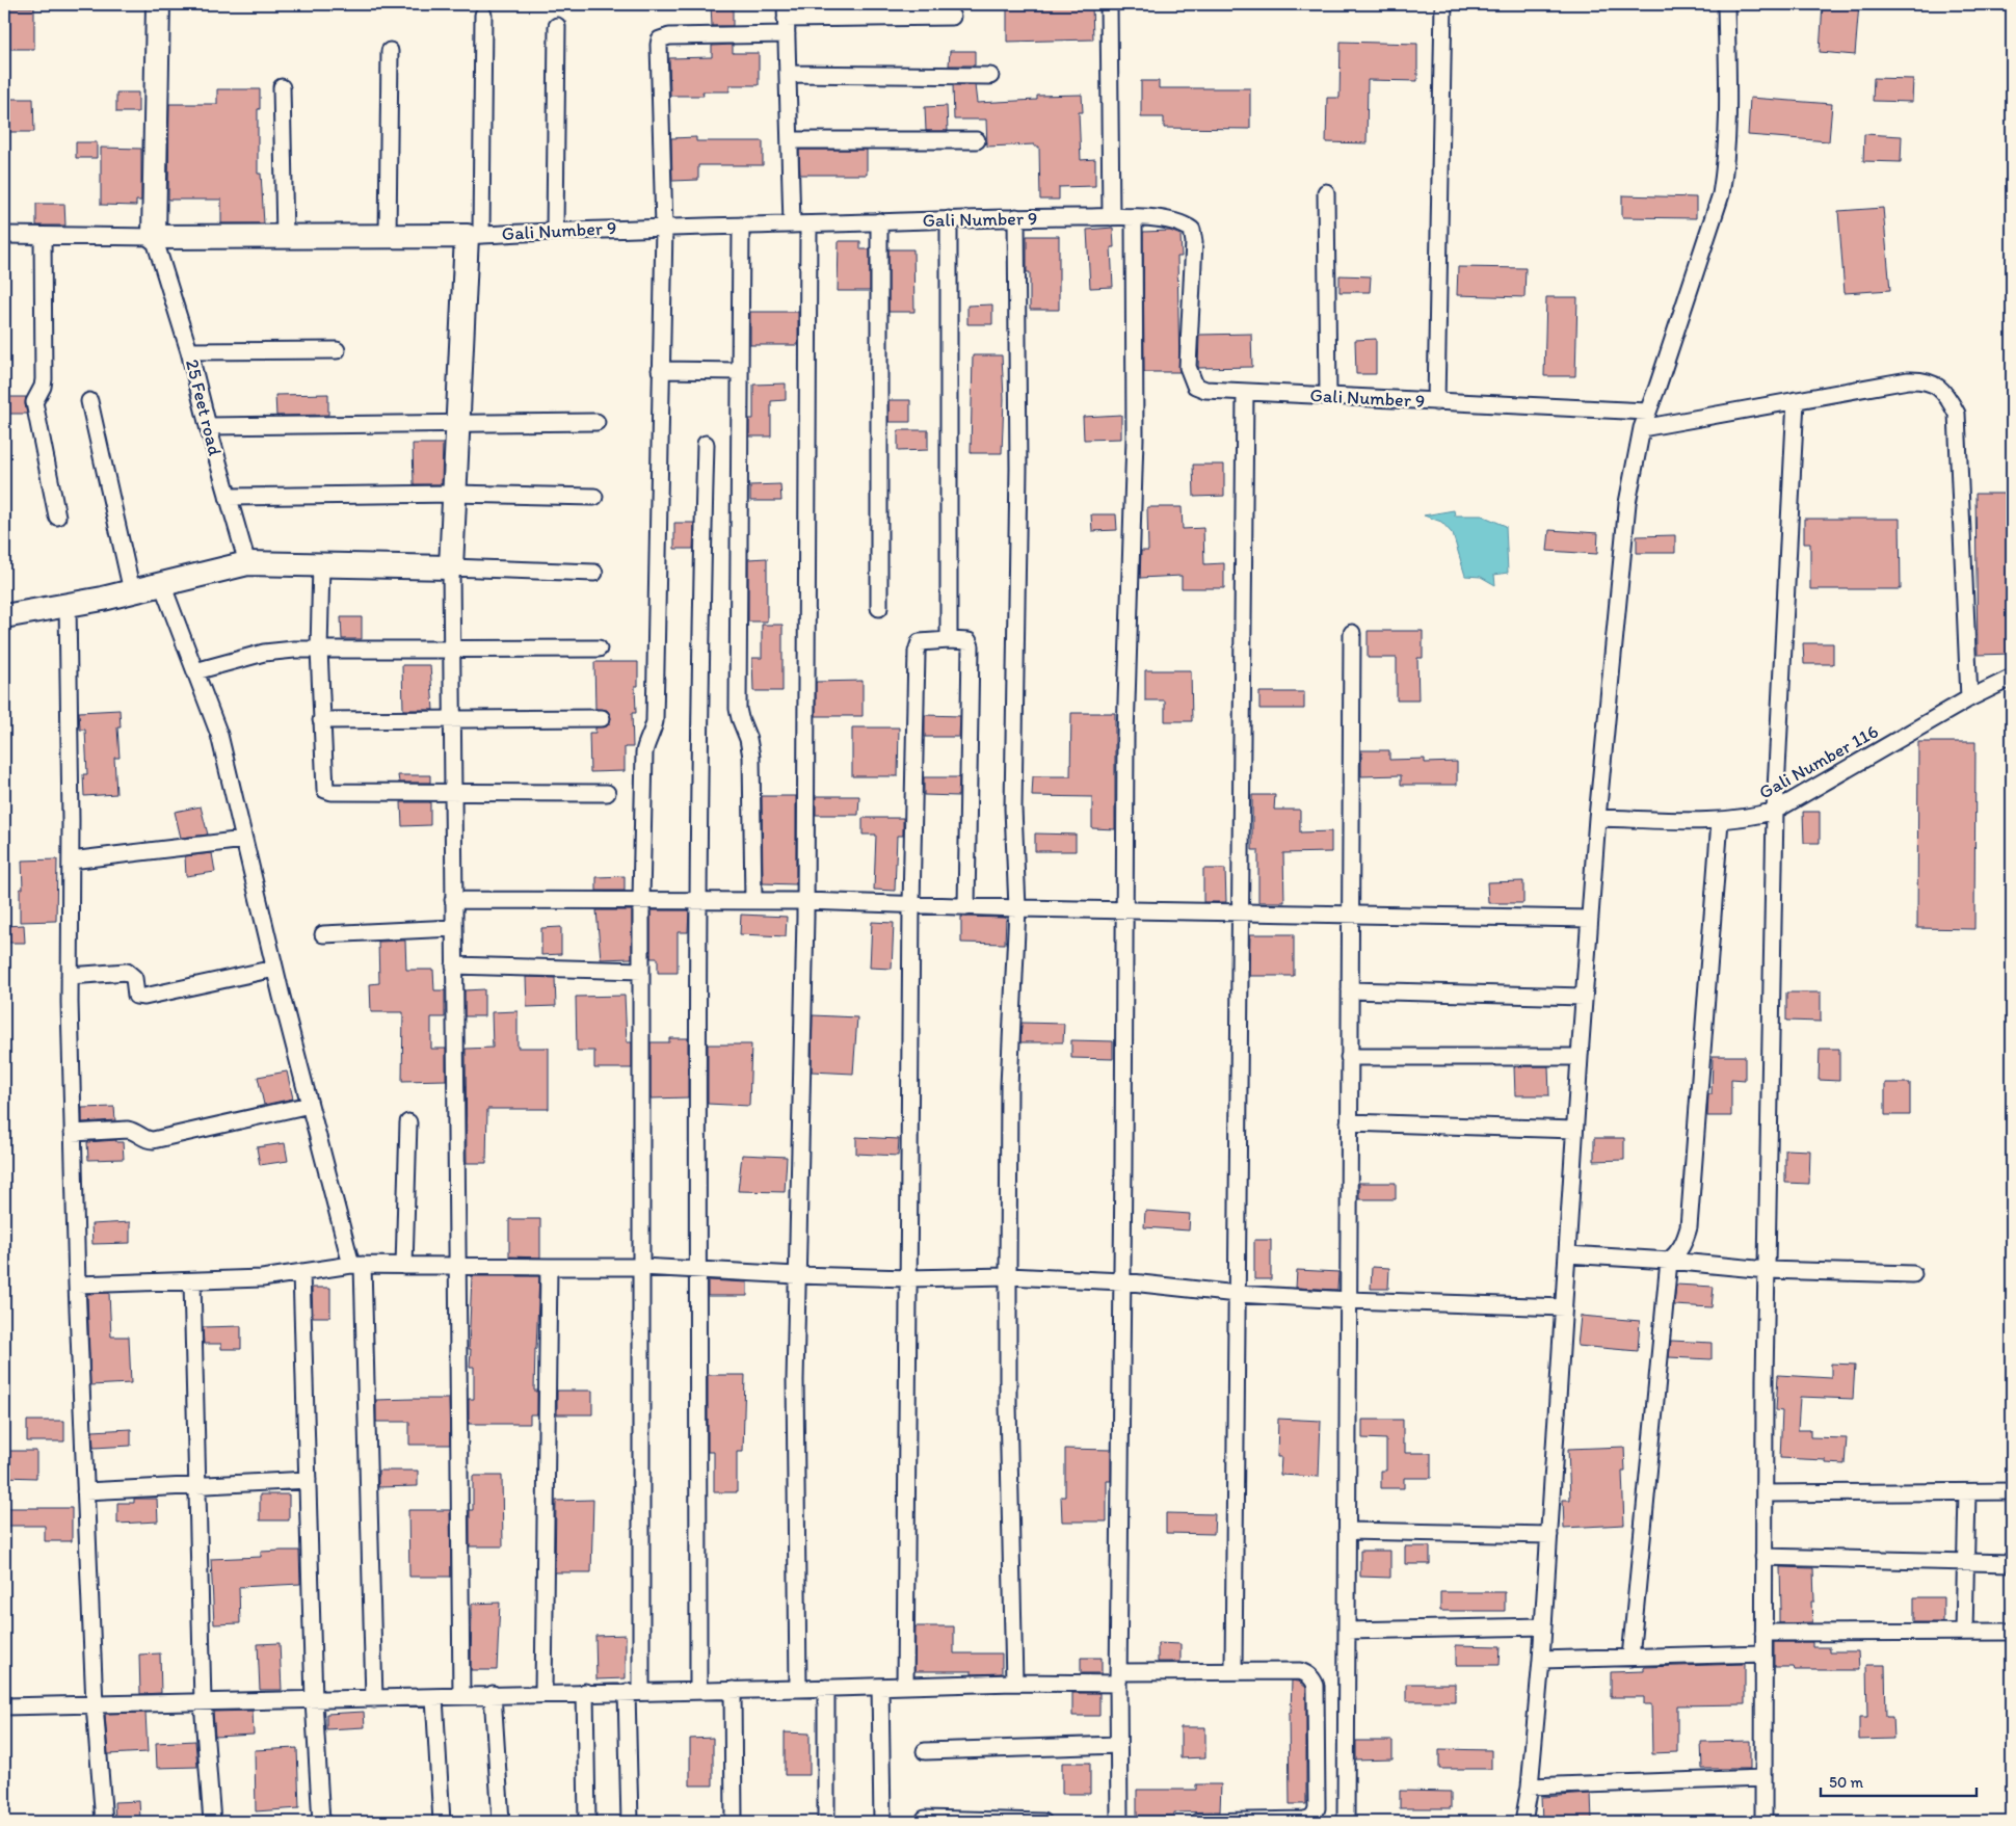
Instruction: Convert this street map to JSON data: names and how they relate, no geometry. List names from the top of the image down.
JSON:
{
  "streets": {
    "street": ["Gali Number 9", "25 Feet road", "Gali Number 116"]
  },
  "crossings": [
    ["Gali Number 9", "25 Feet road"]
  ],
  "scale_bar": "50 m"
}
